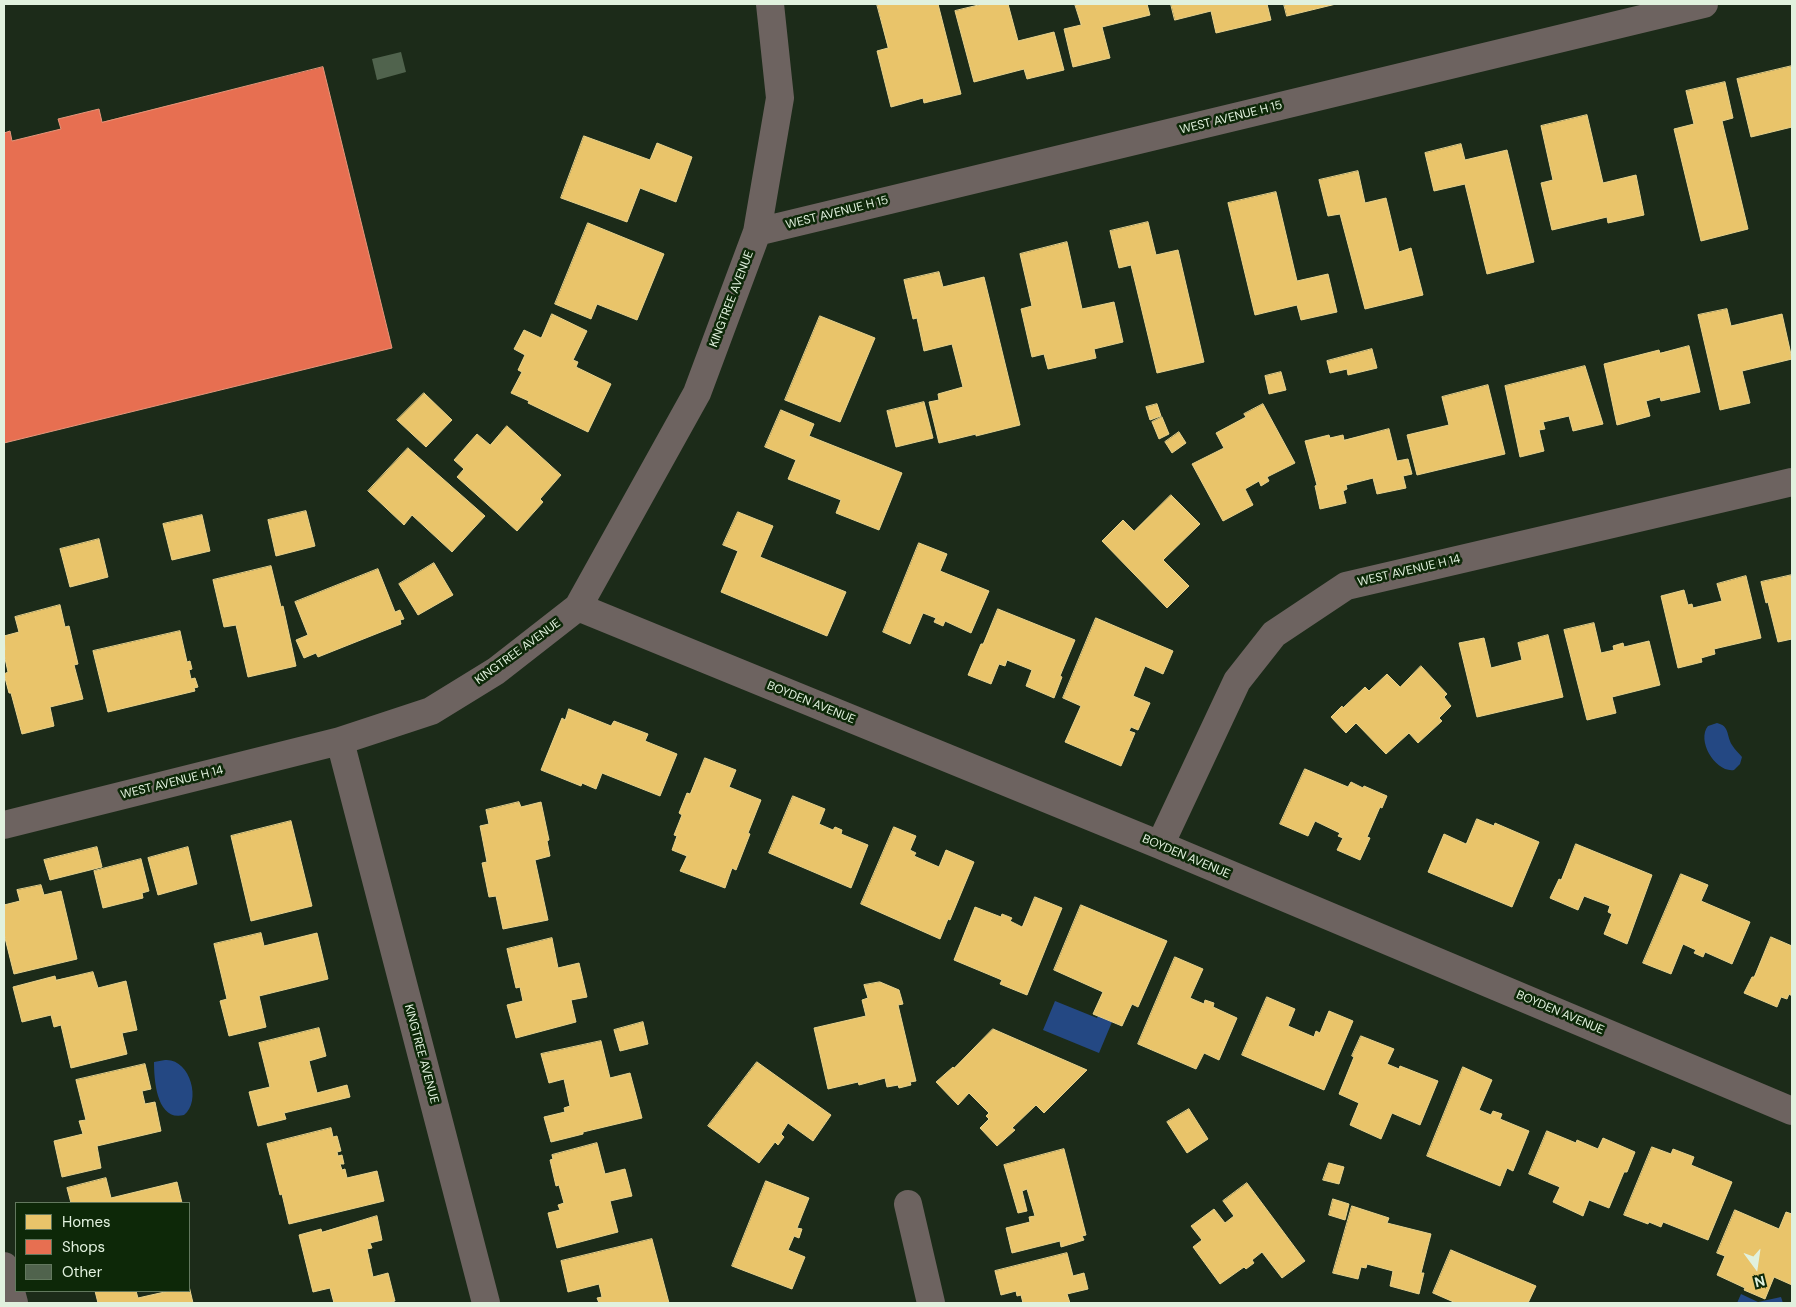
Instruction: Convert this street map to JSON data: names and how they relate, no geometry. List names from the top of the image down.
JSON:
{
  "streets": {
    "street": [
      "WEST AVENUE H 15",
      "KINGTREE AVENUE",
      "WEST AVENUE H 14",
      "BOYDEN AVENUE"
    ]
  },
  "crossings": [
    ["WEST AVENUE H 15", "KINGTREE AVENUE"],
    ["KINGTREE AVENUE", "WEST AVENUE H 14"],
    ["KINGTREE AVENUE", "BOYDEN AVENUE"],
    ["WEST AVENUE H 14", "BOYDEN AVENUE"]
  ],
  "legend": ["Homes", "Shops", "Other"],
  "north": "bottom"
}
